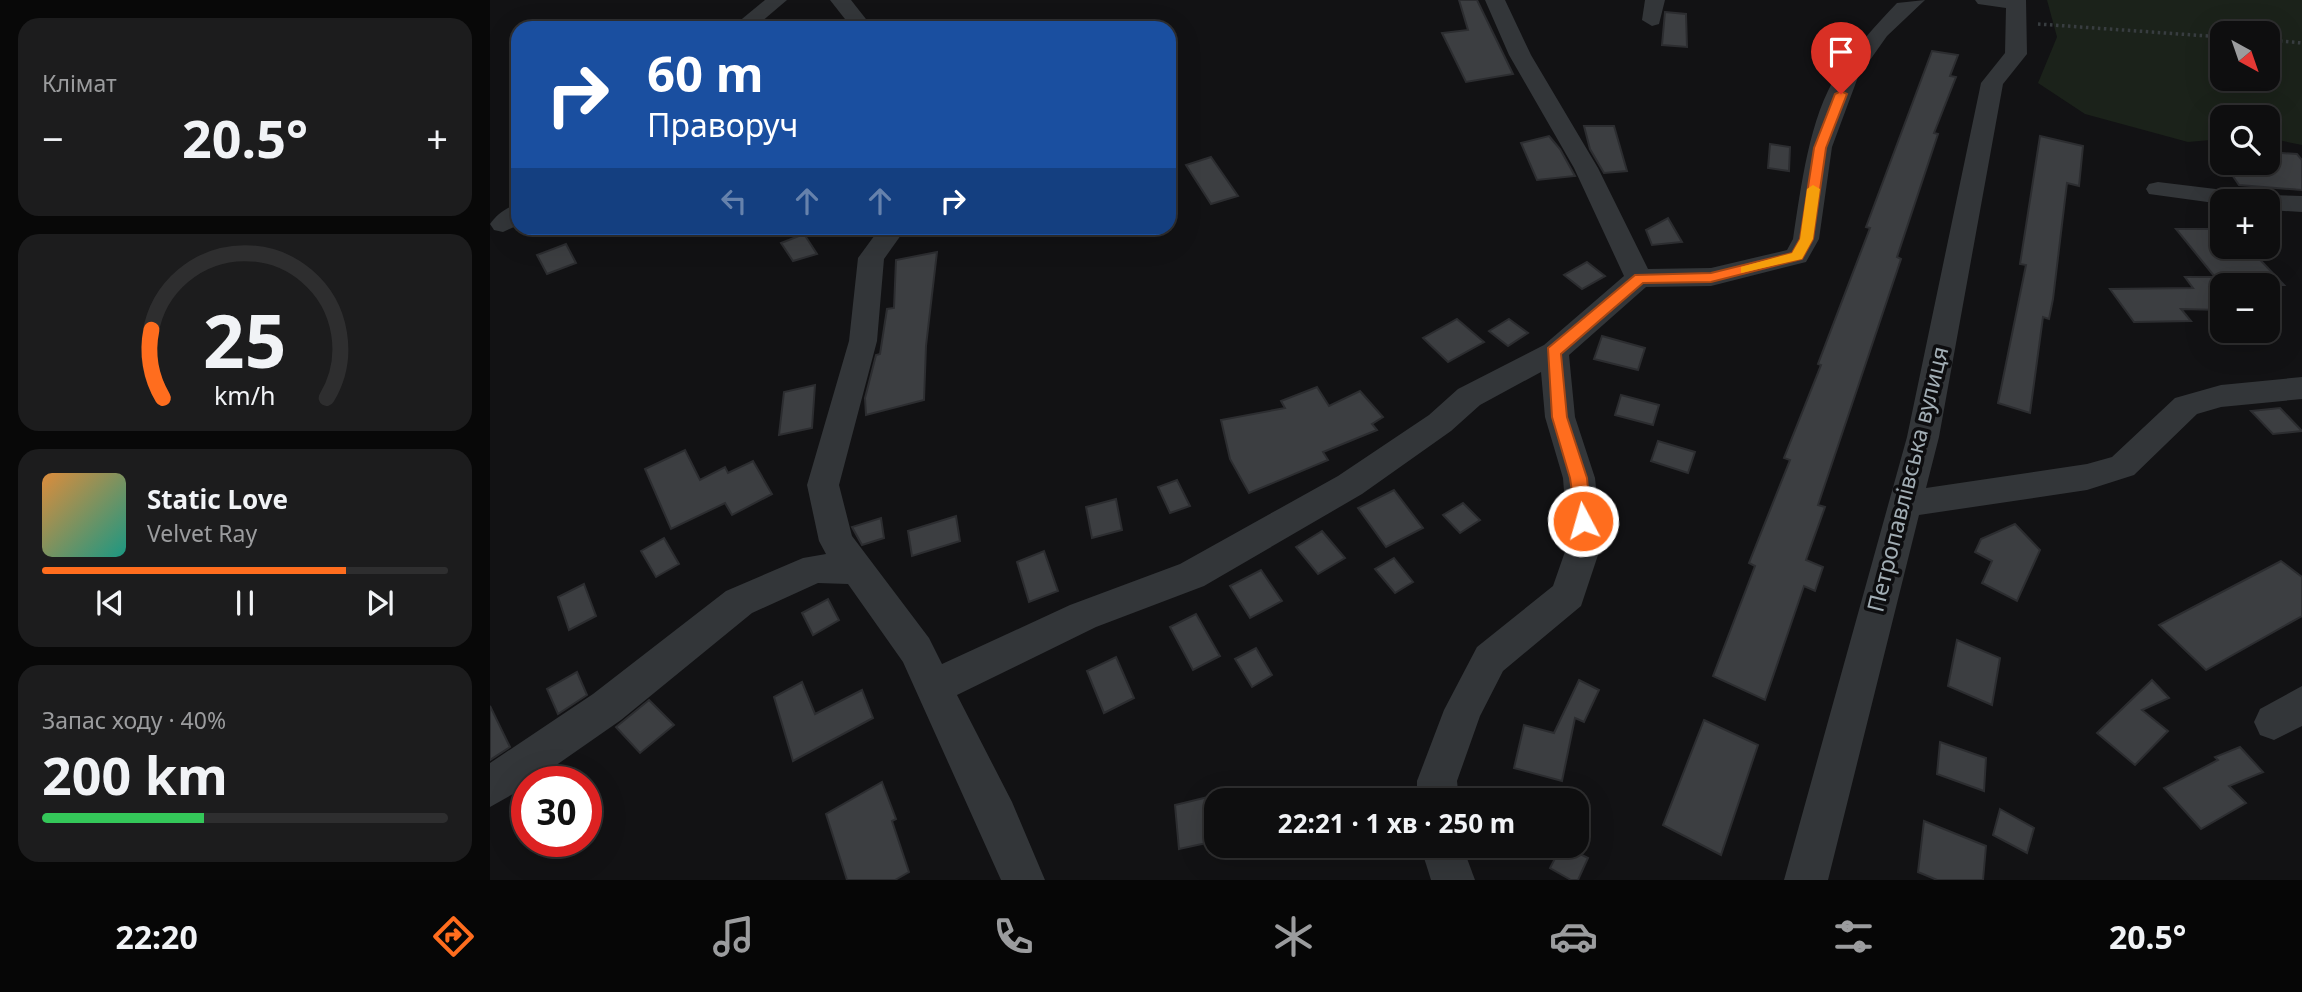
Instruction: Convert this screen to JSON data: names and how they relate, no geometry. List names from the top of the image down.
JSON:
{
  "streets": {
    "street": ["Петропавлівська вулиця"]
  },
  "north": "bottom right",
  "page": {
    "tile": [
      "Клімат",
      ["Запас ходу · 40%", "200 km"]
    ],
    "map_buttons": ["+", "−"],
    "turn": ["60 m", "Праворуч"],
    "heat": ["−", "20.5°", "+"],
    "song": ["Static Love", "Velvet Ray"],
    "limit": "30",
    "trip": "22:21 · 1 хв · 250 m",
    "tabs": ["22:20", "20.5°"],
    "gauge": ["25", "km/h"]
  }
}
